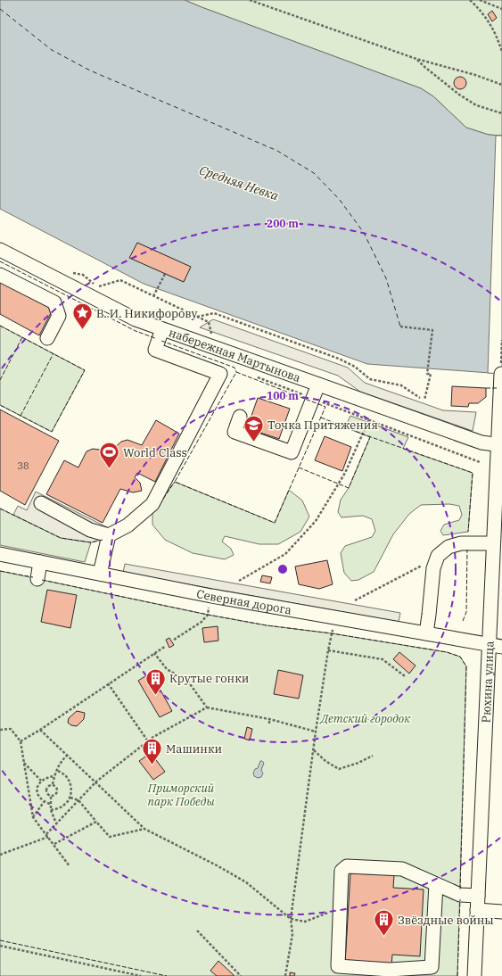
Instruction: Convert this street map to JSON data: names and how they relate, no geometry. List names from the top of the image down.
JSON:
{
  "streets": {
    "street": ["набережная Мартынова", "Северная дорога", "Рюхина улица"]
  },
  "crossings": [
    ["набережная Мартынова", "Рюхина улица"],
    ["Северная дорога", "Рюхина улица"]
  ],
  "water": ["Средняя Невка"],
  "parks": ["Детский городок", "Приморский парк Победы"],
  "places": {
    "place": ["В. И. Никифорову"],
    "school or university": ["Точка Притяжения"],
    "sports": ["World Class"],
    "building": ["Крутые гонки", "Машинки", "Звёздные войны"]
  },
  "house_numbers": ["38"],
  "rings": ["200 m", "100 m"]
}
